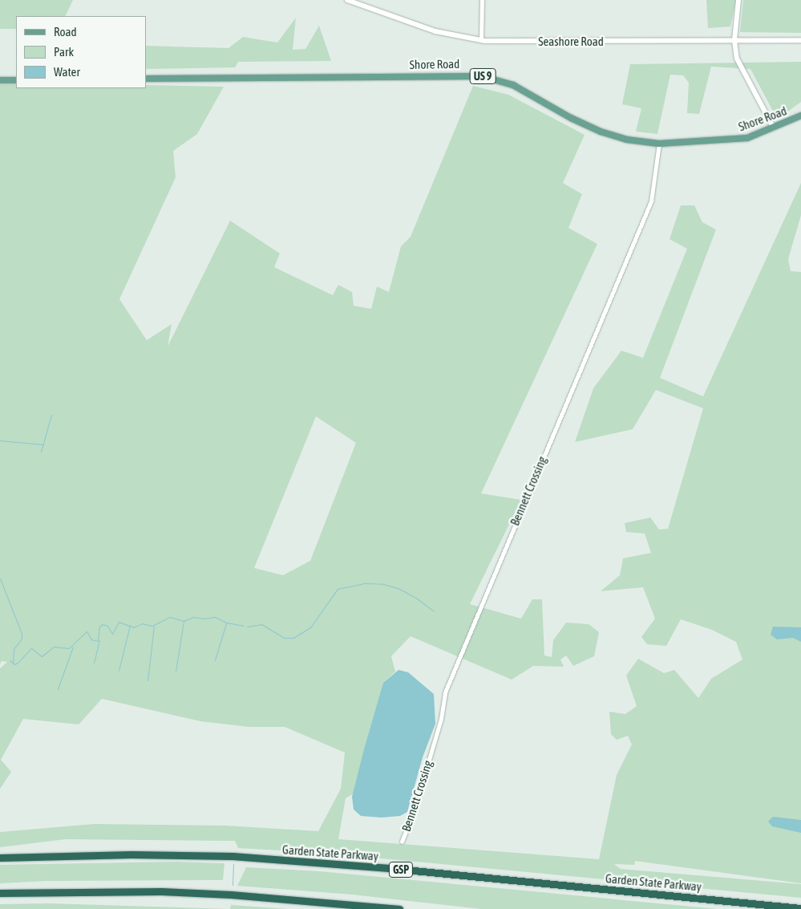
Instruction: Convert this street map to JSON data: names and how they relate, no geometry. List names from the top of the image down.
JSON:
{
  "streets": {
    "highway": ["Garden State Parkway", "GSP"],
    "main road": ["Shore Road", "US 9"],
    "street": ["Seashore Road", "Bennett Crossing"]
  },
  "crossings": [
    ["Shore Road", "Bennett Crossing"]
  ],
  "legend": ["Road", "Park", "Water"]
}
